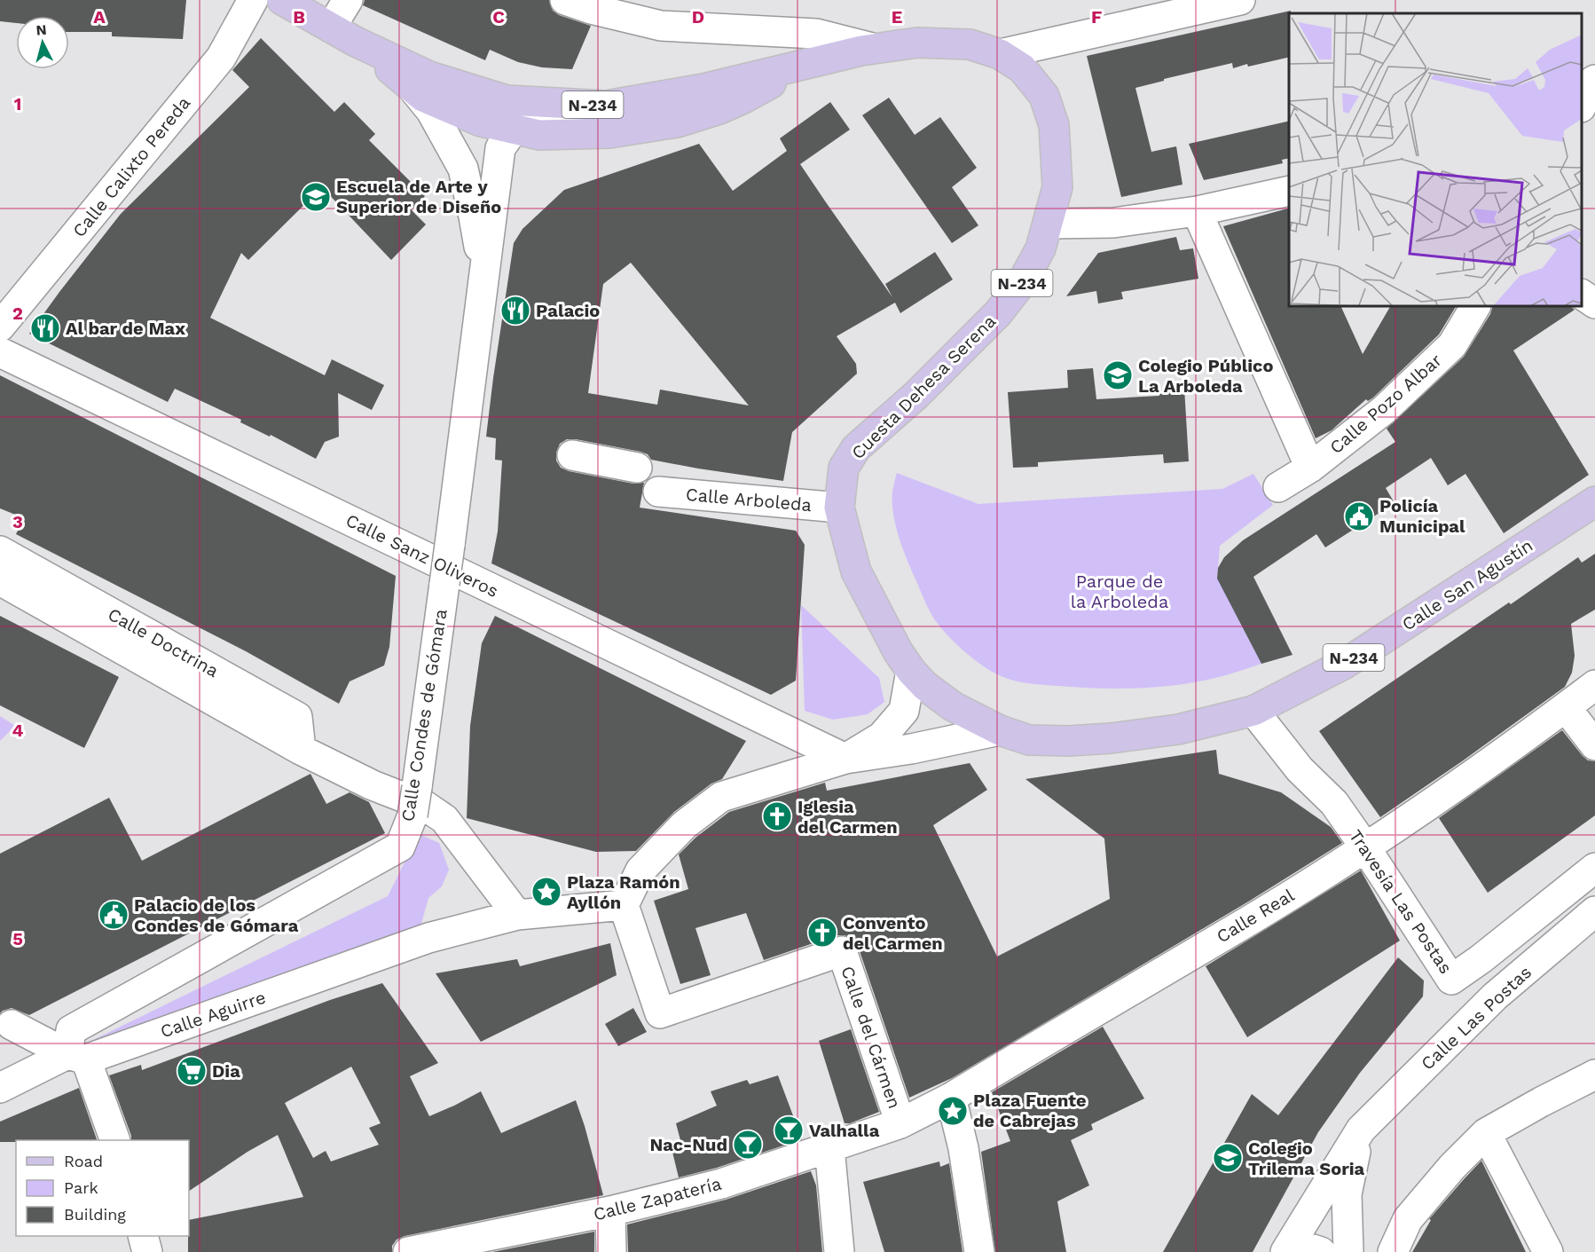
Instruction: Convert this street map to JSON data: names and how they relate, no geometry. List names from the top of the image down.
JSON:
{
  "streets": {
    "main road": ["N-234", "Cuesta Dehesa Serena", "Calle San Agustín"],
    "street": [
      "Calle Calixto Pereda",
      "Calle Pozo Albar",
      "Calle Arboleda",
      "Calle Sanz Oliveros",
      "Calle Doctrina",
      "Calle Condes de Gómara",
      "Travesía Las Postas",
      "Calle Real",
      "Calle Aguirre",
      "Calle Las Postas",
      "Calle del Cármen",
      "Calle Zapatería"
    ]
  },
  "crossings": [
    ["N-234", "Cuesta Dehesa Serena"],
    ["N-234", "Calle Arboleda"],
    ["N-234", "Calle San Agustín"],
    ["N-234", "Travesía Las Postas"],
    ["Cuesta Dehesa Serena", "Calle Arboleda"],
    ["Calle San Agustín", "Travesía Las Postas"],
    ["Calle Doctrina", "Calle Aguirre"],
    ["Calle Condes de Gómara", "Calle Aguirre"],
    ["Travesía Las Postas", "Calle Real"],
    ["Calle Real", "Calle del Cármen"],
    ["Calle Real", "Calle Zapatería"],
    ["Calle del Cármen", "Calle Zapatería"]
  ],
  "parks": ["Parque de la Arboleda"],
  "places": {
    "school or university": ["Escuela de Arte y Superior de Diseño", "Colegio Público La Arboleda", "Colegio Trilema Soria"],
    "restaurant": ["Palacio", "Al bar de Max"],
    "public building": ["Policía Municipal", "Palacio de los Condes de Gómara"],
    "church": ["Iglesia del Carmen", "Convento del Carmen"],
    "place": ["Plaza Ramón Ayllón", "Plaza Fuente de Cabrejas"],
    "supermarket": ["Dia"],
    "bar": ["Valhalla", "Nac-Nud"]
  },
  "legend": ["Road", "Park", "Building"],
  "north": "top",
  "grid": {
    "columns": [
      "A",
      "B",
      "C",
      "D",
      "E",
      "F"
    ],
    "rows": [
      "1",
      "2",
      "3",
      "4",
      "5"
    ]
  }
}
